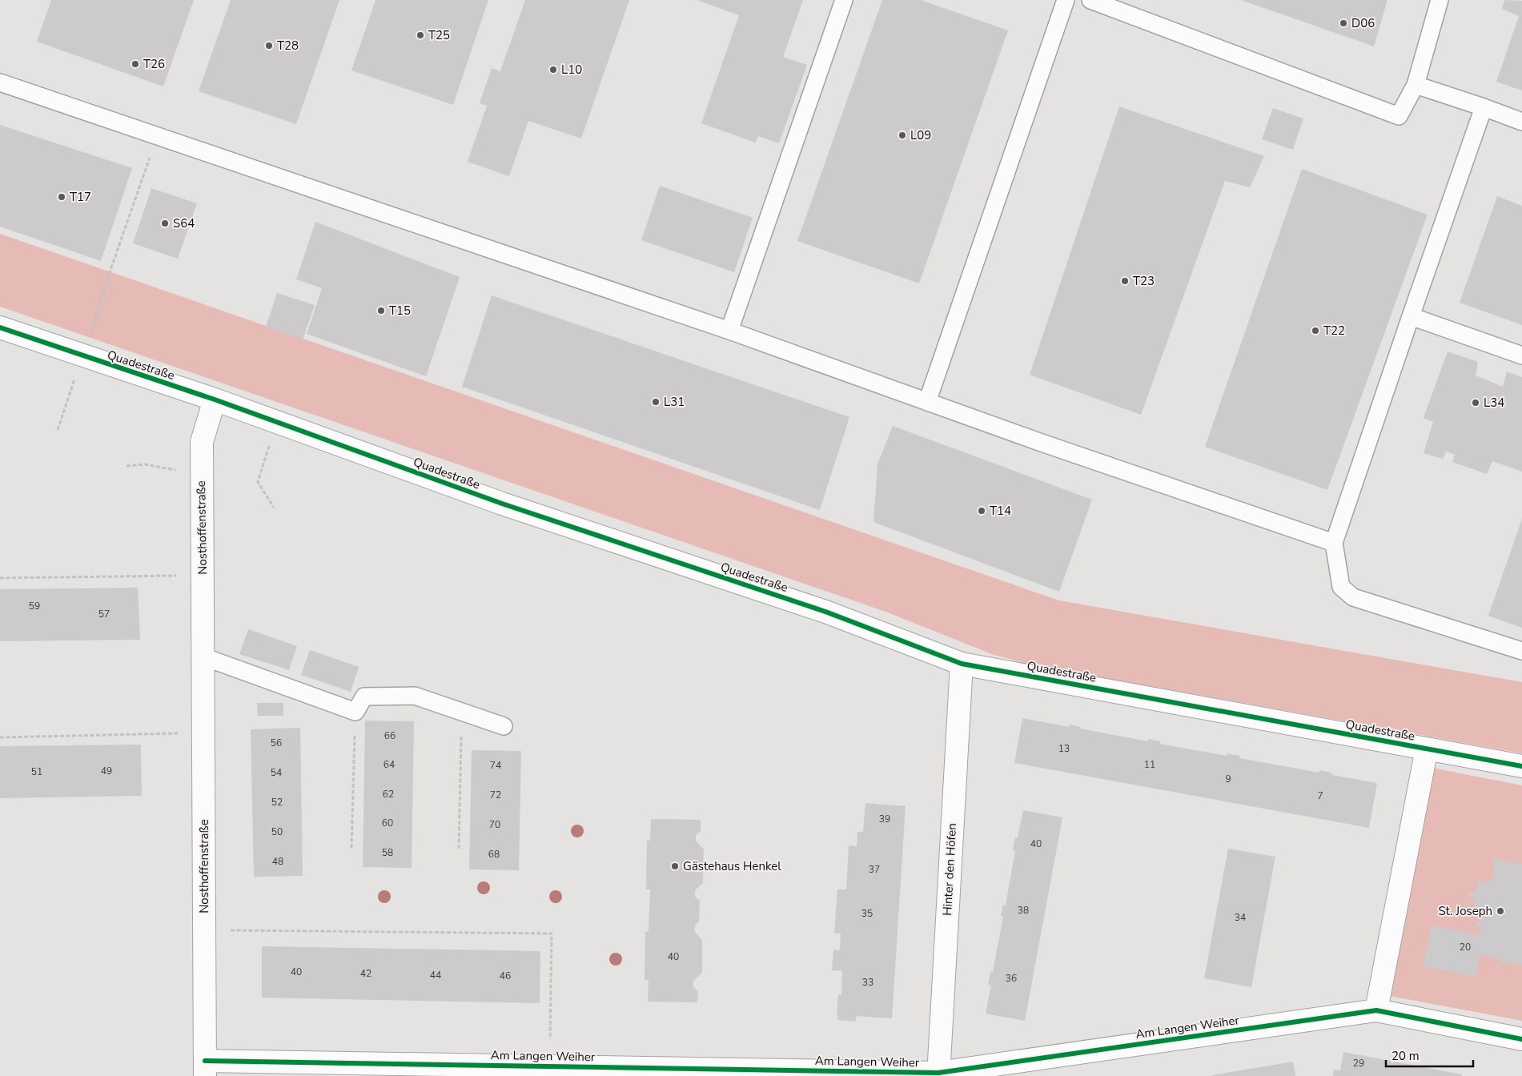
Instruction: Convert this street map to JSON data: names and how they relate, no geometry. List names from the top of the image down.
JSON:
{
  "streets": {
    "street": [
      "Quadestraße",
      "Nosthoffenstraße",
      "Hinter den Höfen",
      "Am Langen Weiher"
    ]
  },
  "crossings": [
    ["Quadestraße", "Nosthoffenstraße"],
    ["Quadestraße", "Hinter den Höfen"],
    ["Nosthoffenstraße", "Am Langen Weiher"],
    ["Hinter den Höfen", "Am Langen Weiher"]
  ],
  "places": [
    "D06",
    "T25",
    "T28",
    "T26",
    "L10",
    "L09",
    "T17",
    "S64",
    "T23",
    "T15",
    "T22",
    "L31",
    "L34",
    "T14",
    "Gästehaus Henkel",
    "St. Joseph"
  ],
  "house_numbers": [
    "59",
    "57",
    "66",
    "56",
    "13",
    "64",
    "11",
    "74",
    "49",
    "51",
    "54",
    "9",
    "62",
    "72",
    "7",
    "52",
    "39",
    "60",
    "70",
    "50",
    "40",
    "58",
    "68",
    "48",
    "37",
    "38",
    "35",
    "34",
    "20",
    "40",
    "40",
    "42",
    "44",
    "46",
    "36",
    "33",
    "29"
  ],
  "scale_bar": "20 m"
}
